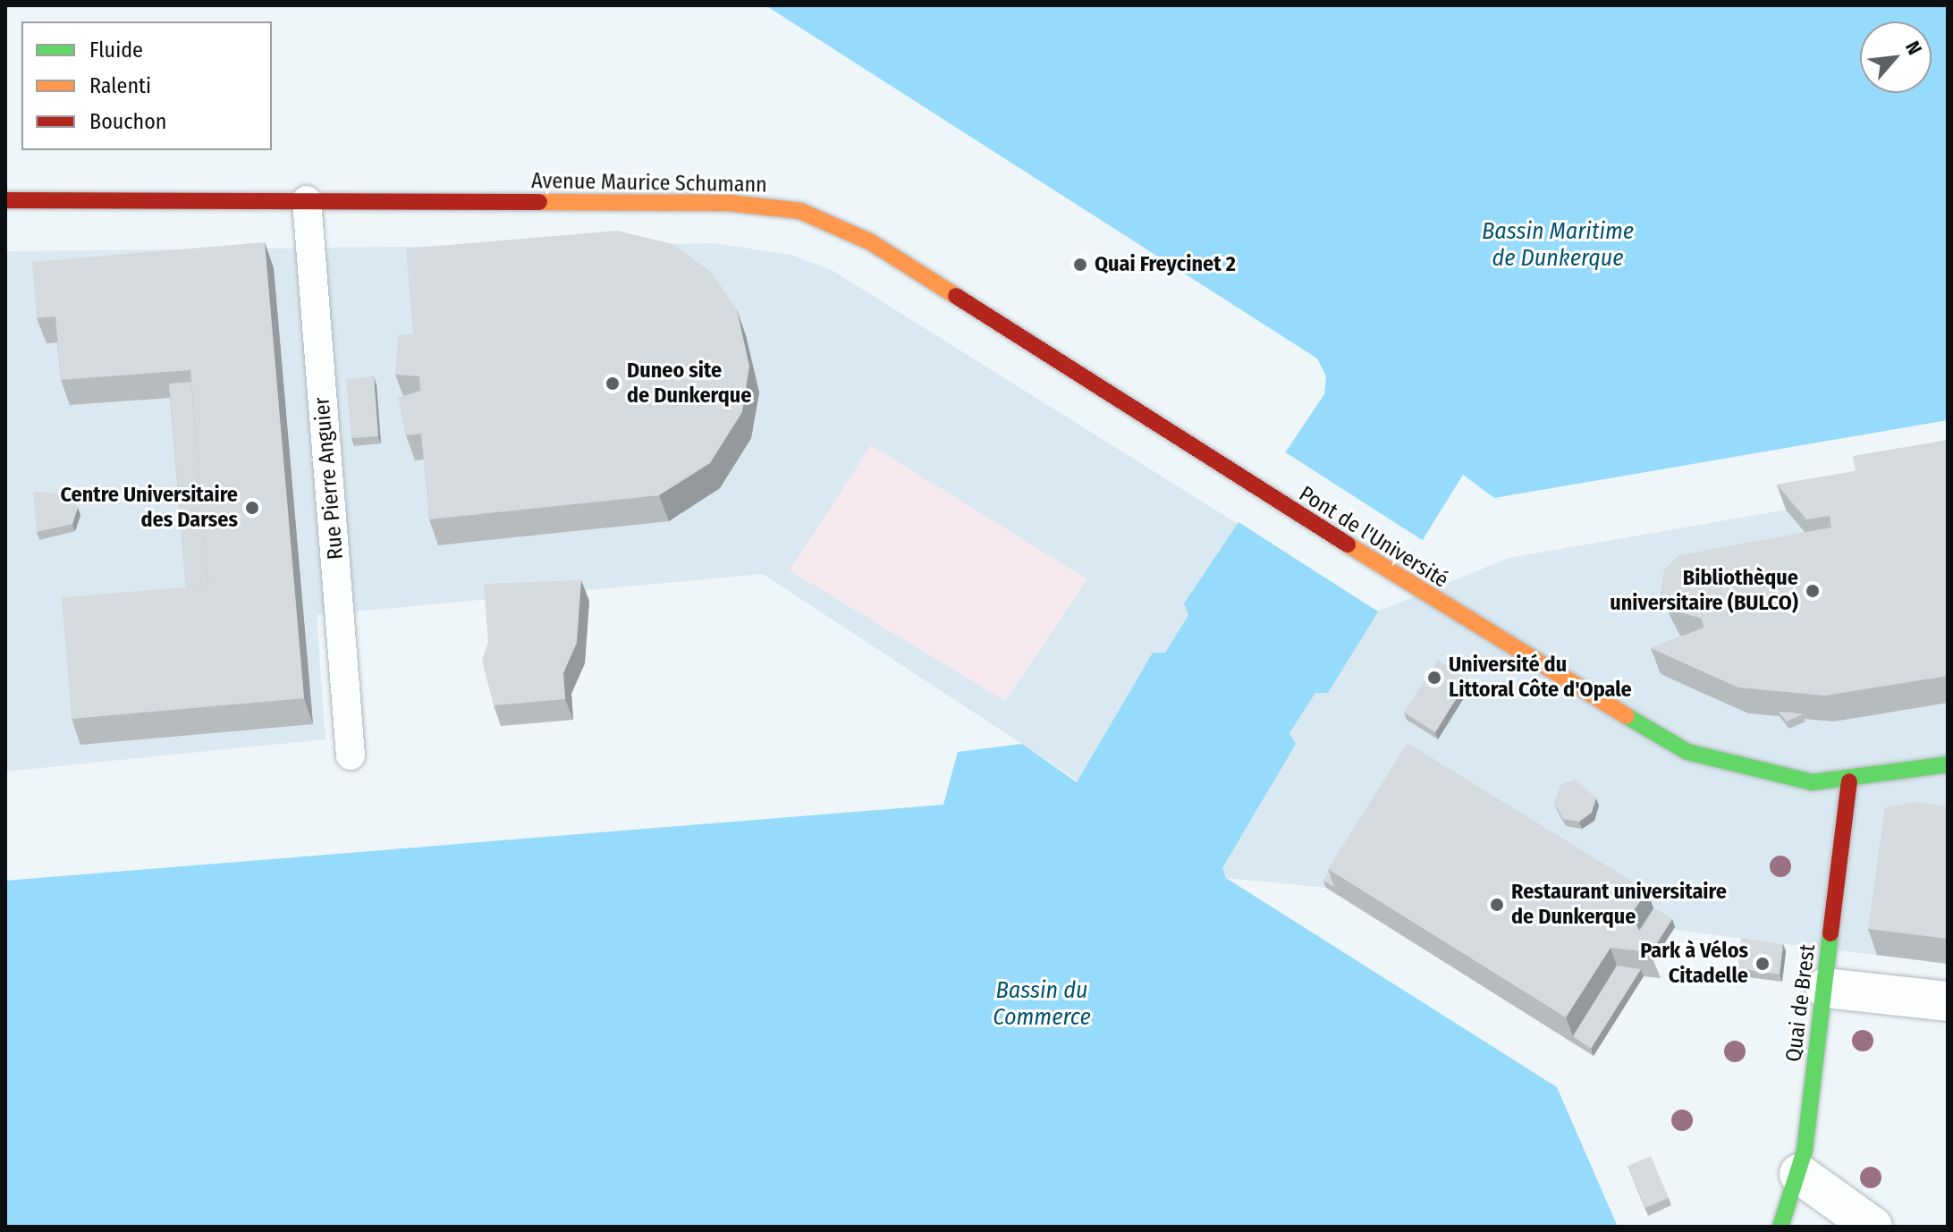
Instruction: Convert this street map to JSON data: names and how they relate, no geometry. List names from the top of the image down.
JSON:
{
  "streets": {
    "street": ["Avenue Maurice Schumann", "Pont de l'Université", "Quai de Brest"],
    "lane": ["Rue Pierre Anguier"]
  },
  "crossings": [
    ["Avenue Maurice Schumann", "Rue Pierre Anguier"],
    ["Avenue Maurice Schumann", "Pont de l'Université"],
    ["Pont de l'Université", "Quai de Brest"]
  ],
  "water": ["Bassin Maritime de Dunkerque", "Bassin du Commerce"],
  "places": [
    "Quai Freycinet 2",
    "Duneo site de Dunkerque",
    "Centre Universitaire des Darses",
    "Bibliothèque universitaire (BULCO)",
    "Université du Littoral Côte d'Opale",
    "Restaurant universitaire de Dunkerque",
    "Park à Vélos Citadelle"
  ],
  "legend": ["Fluide", "Ralenti", "Bouchon"],
  "north": "top right"
}
